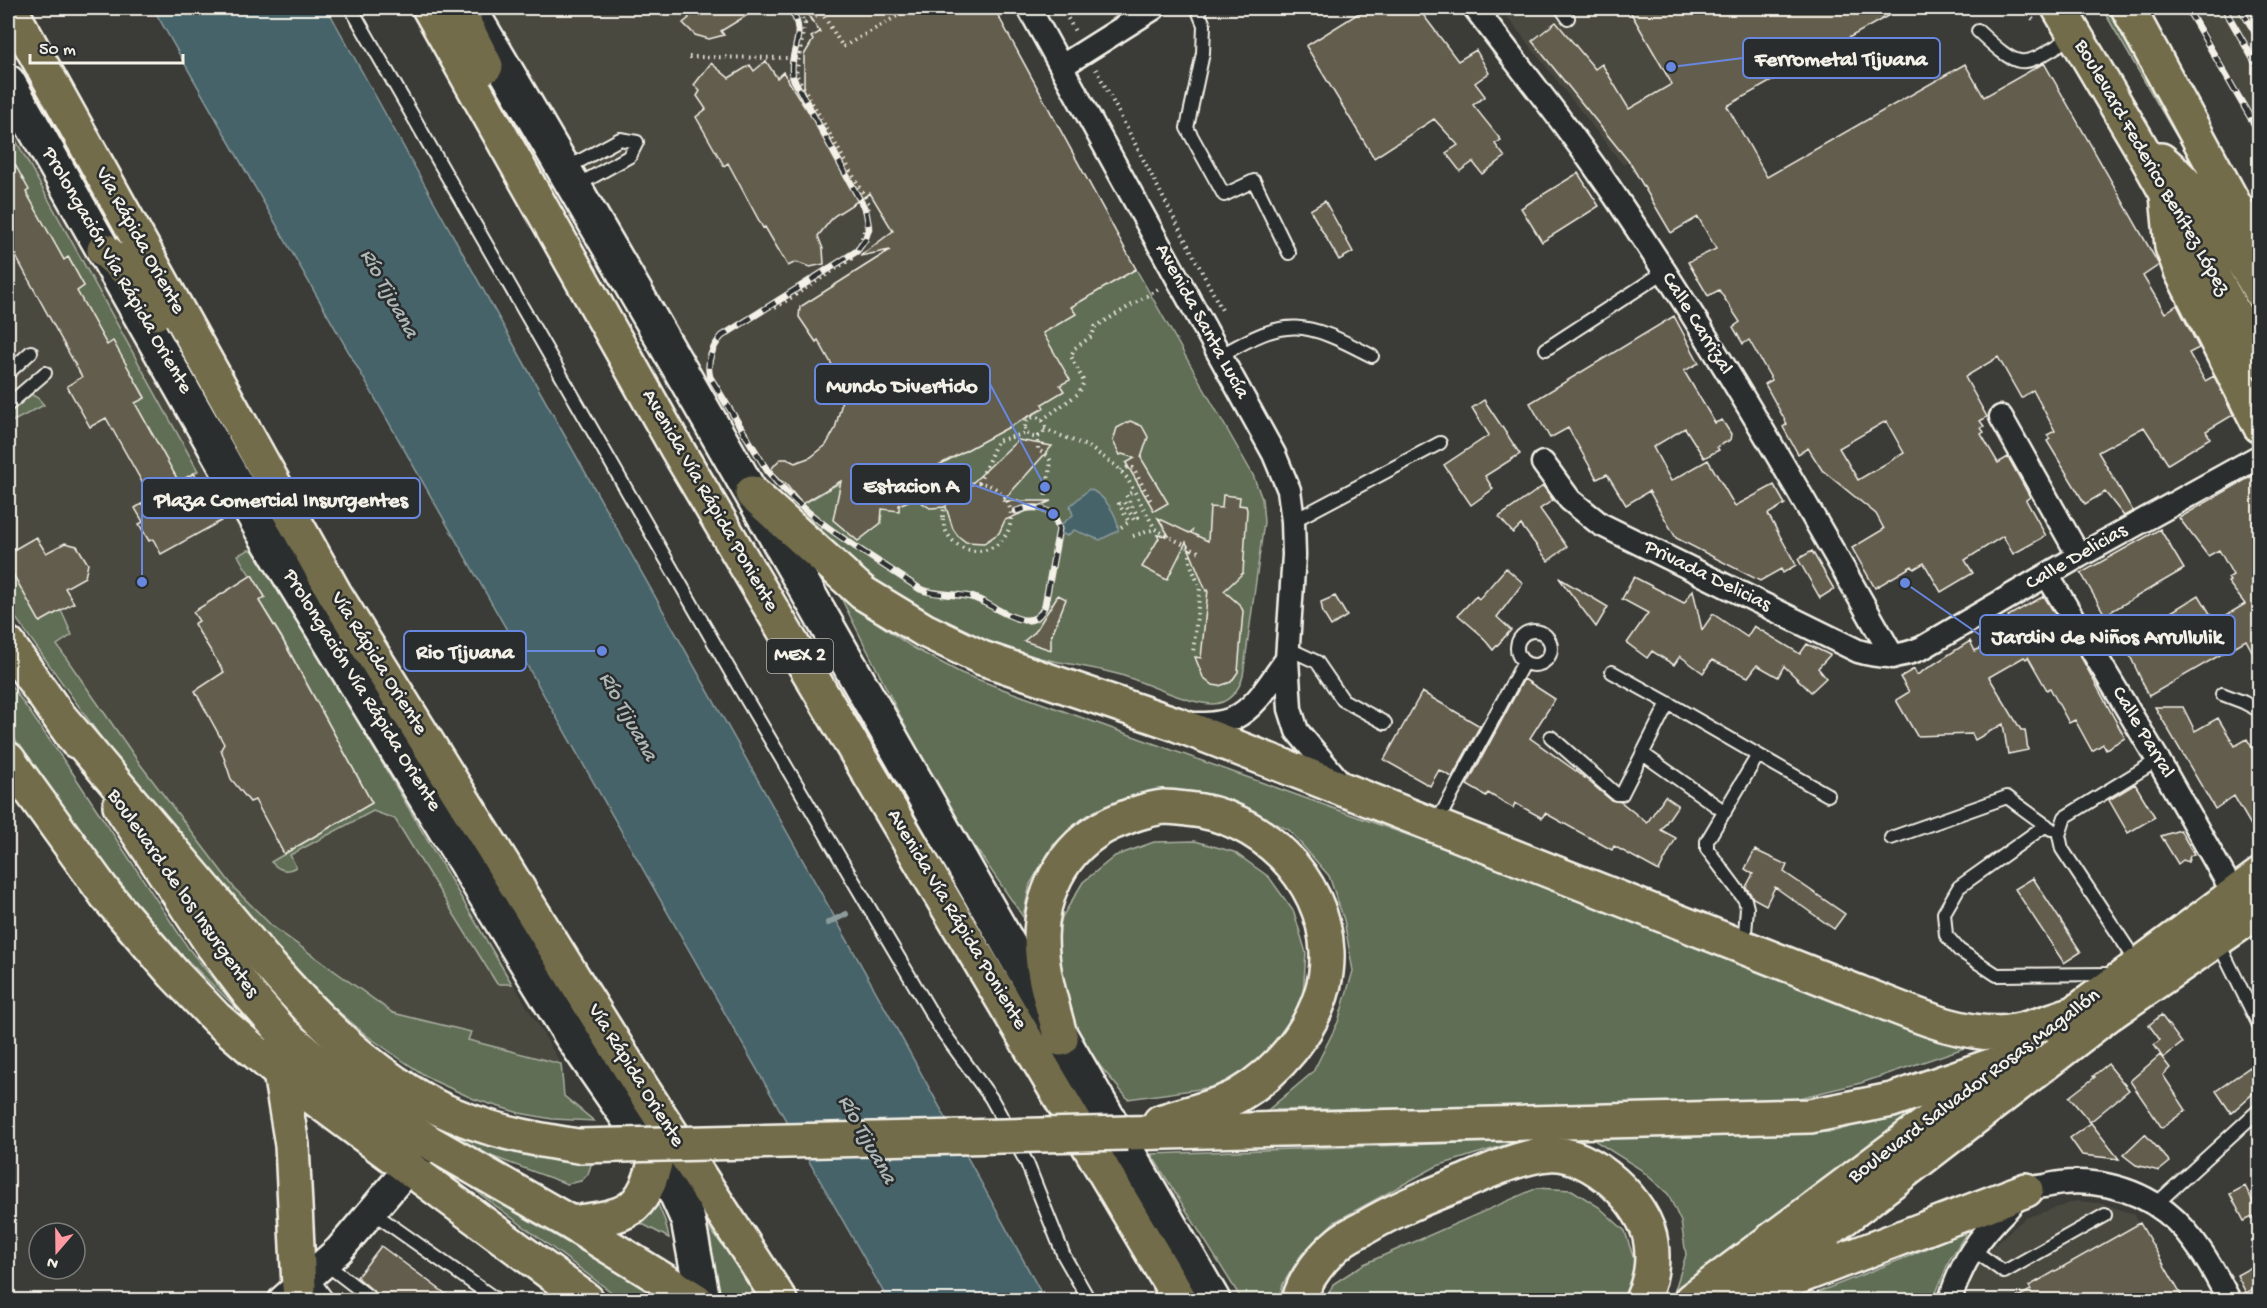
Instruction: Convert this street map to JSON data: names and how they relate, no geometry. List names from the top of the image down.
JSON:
{
  "streets": {
    "main road": [
      "Boulevard Federico Benítez López",
      "Vía Rápida Oriente",
      "Prolongación Vía Rápida Oriente",
      "Avenida Vía Rápida Poniente",
      "MEX 2",
      "Boulevard de los Insurgentes",
      "Boulevard Salvador Rosas Magallón"
    ],
    "street": [
      "Avenida Santa Lucía",
      "Calle Carrizal",
      "Calle Delicias",
      "Privada Delicias",
      "Calle Parral"
    ]
  },
  "crossings": [
    ["Calle Carrizal", "Calle Delicias"],
    ["Calle Carrizal", "Privada Delicias"],
    ["Calle Delicias", "Privada Delicias"],
    ["Calle Delicias", "Calle Parral"],
    ["Calle Parral", "Boulevard Salvador Rosas Magallón"]
  ],
  "water": ["Río Tijuana"],
  "places": [
    "Ferrometal Tijuana",
    "Mundo Divertido",
    "Estacion A",
    "Plaza Comercial Insurgentes",
    "JardiN de Niños Arrullulik",
    "Rio Tijuana"
  ],
  "scale_bar": "50 m",
  "north": "bottom"
}
